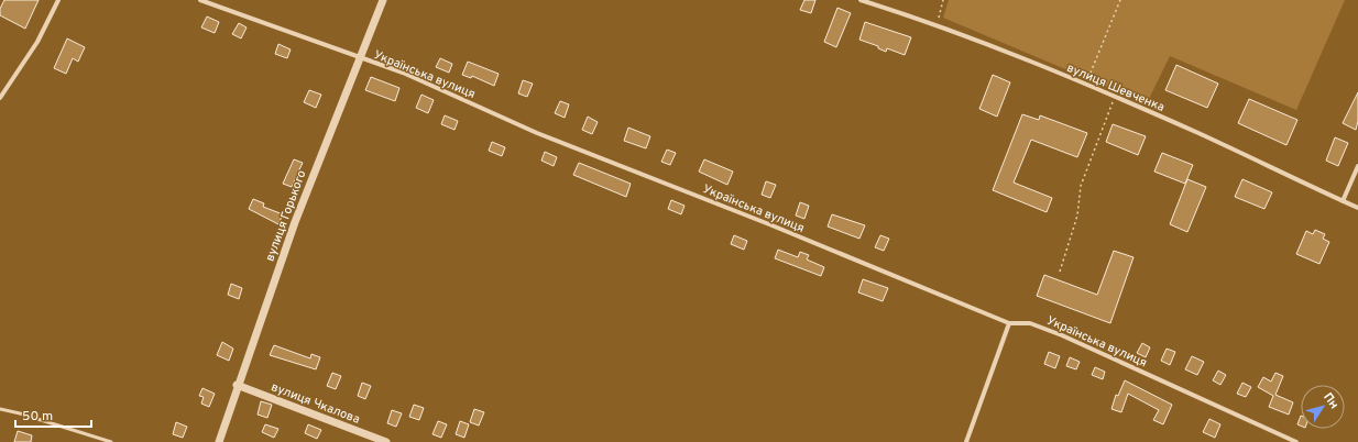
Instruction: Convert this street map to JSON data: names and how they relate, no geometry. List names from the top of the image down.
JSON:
{
  "streets": {
    "street": [
      "Українська вулиця",
      "вулиця Шевченка",
      "вулиця Горького",
      "вулиця Чкалова"
    ]
  },
  "crossings": [
    ["Українська вулиця", "вулиця Горького"],
    ["вулиця Горького", "вулиця Чкалова"]
  ],
  "scale_bar": "50 m",
  "north": "top right"
}
